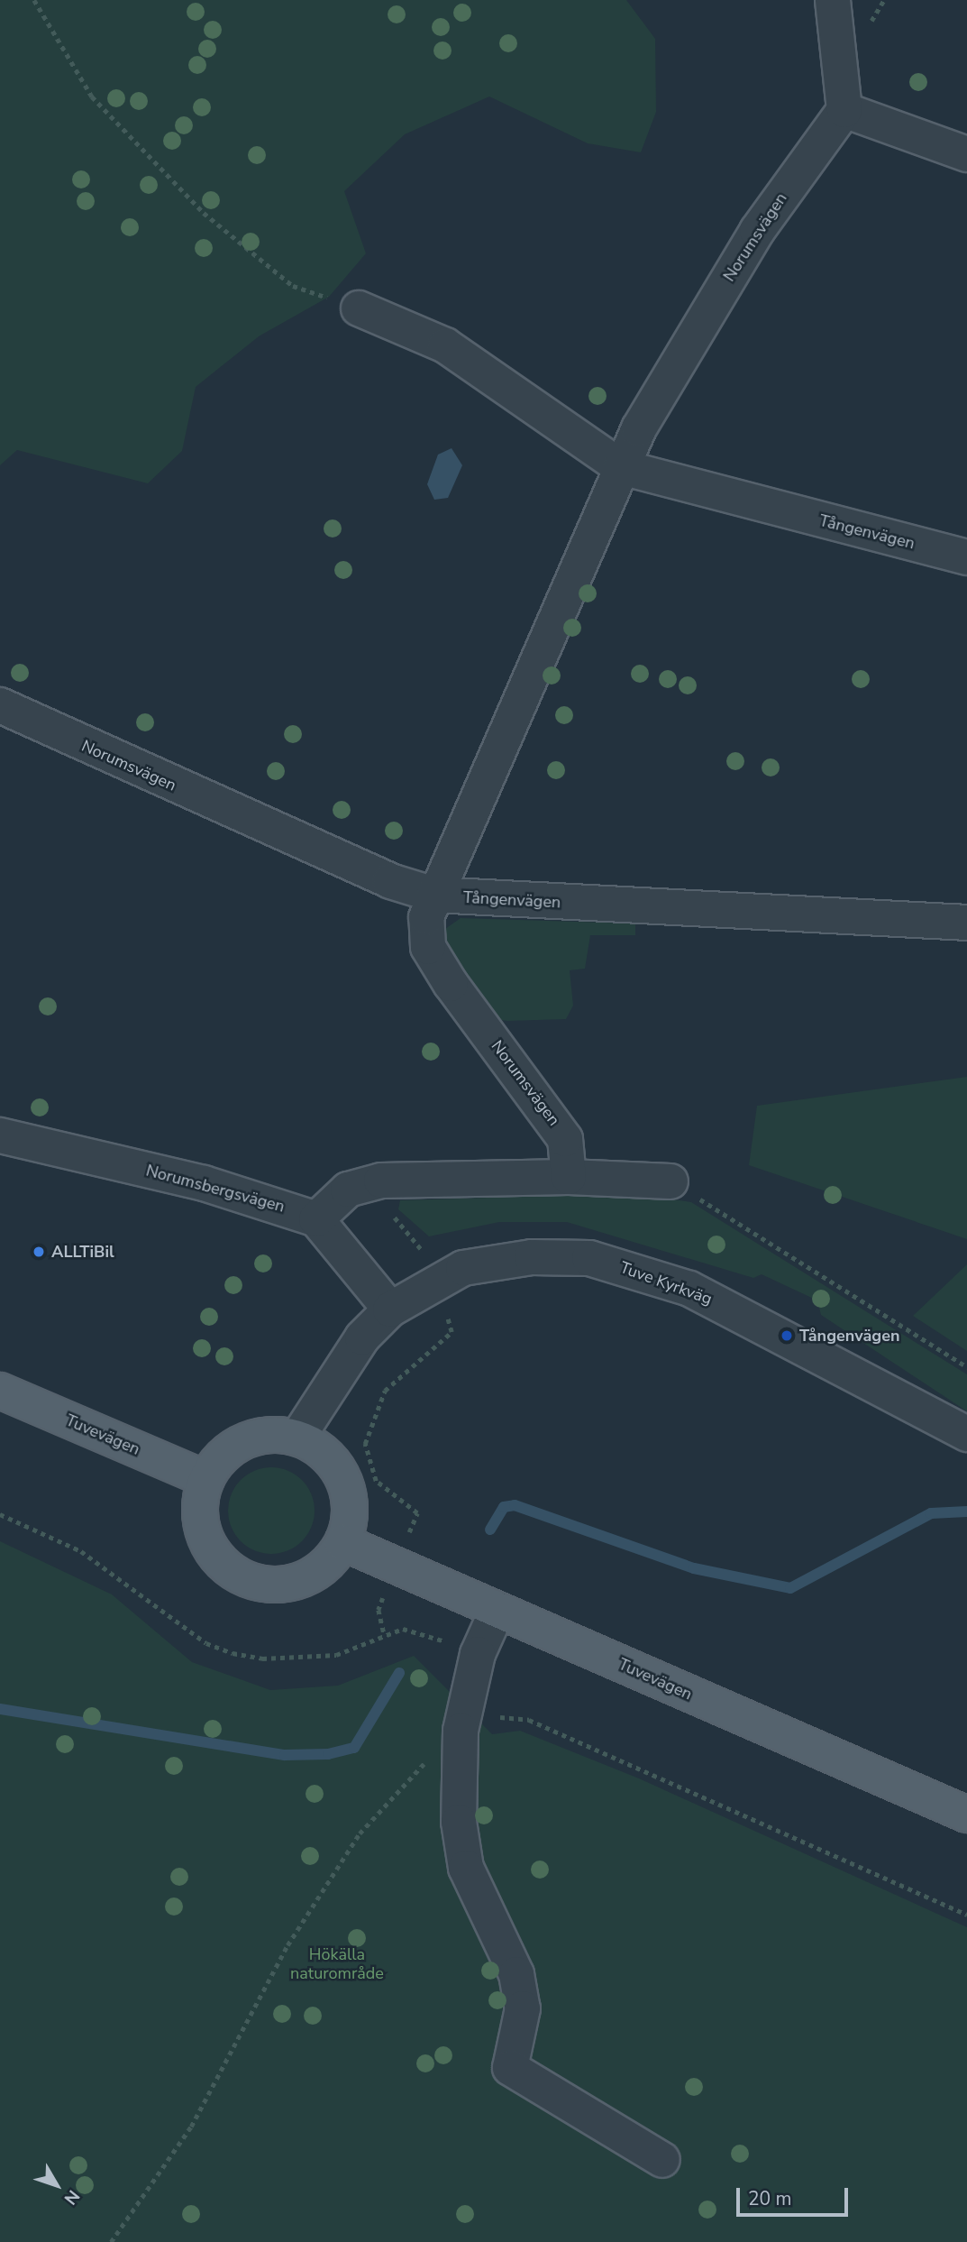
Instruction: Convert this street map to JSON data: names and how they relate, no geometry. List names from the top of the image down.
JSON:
{
  "streets": {
    "main road": ["Tuvevägen"],
    "street": [
      "Norumsvägen",
      "Tångenvägen",
      "Norumsbergsvägen",
      "Tuve Kyrkväg"
    ]
  },
  "crossings": [
    ["Norumsvägen", "Tångenvägen"],
    ["Tuve Kyrkväg", "Tuvevägen"]
  ],
  "parks": ["Hökälla naturområde"],
  "places": ["ALLTiBil", "Tångenvägen"],
  "scale_bar": "20 m",
  "north": "bottom right"
}
